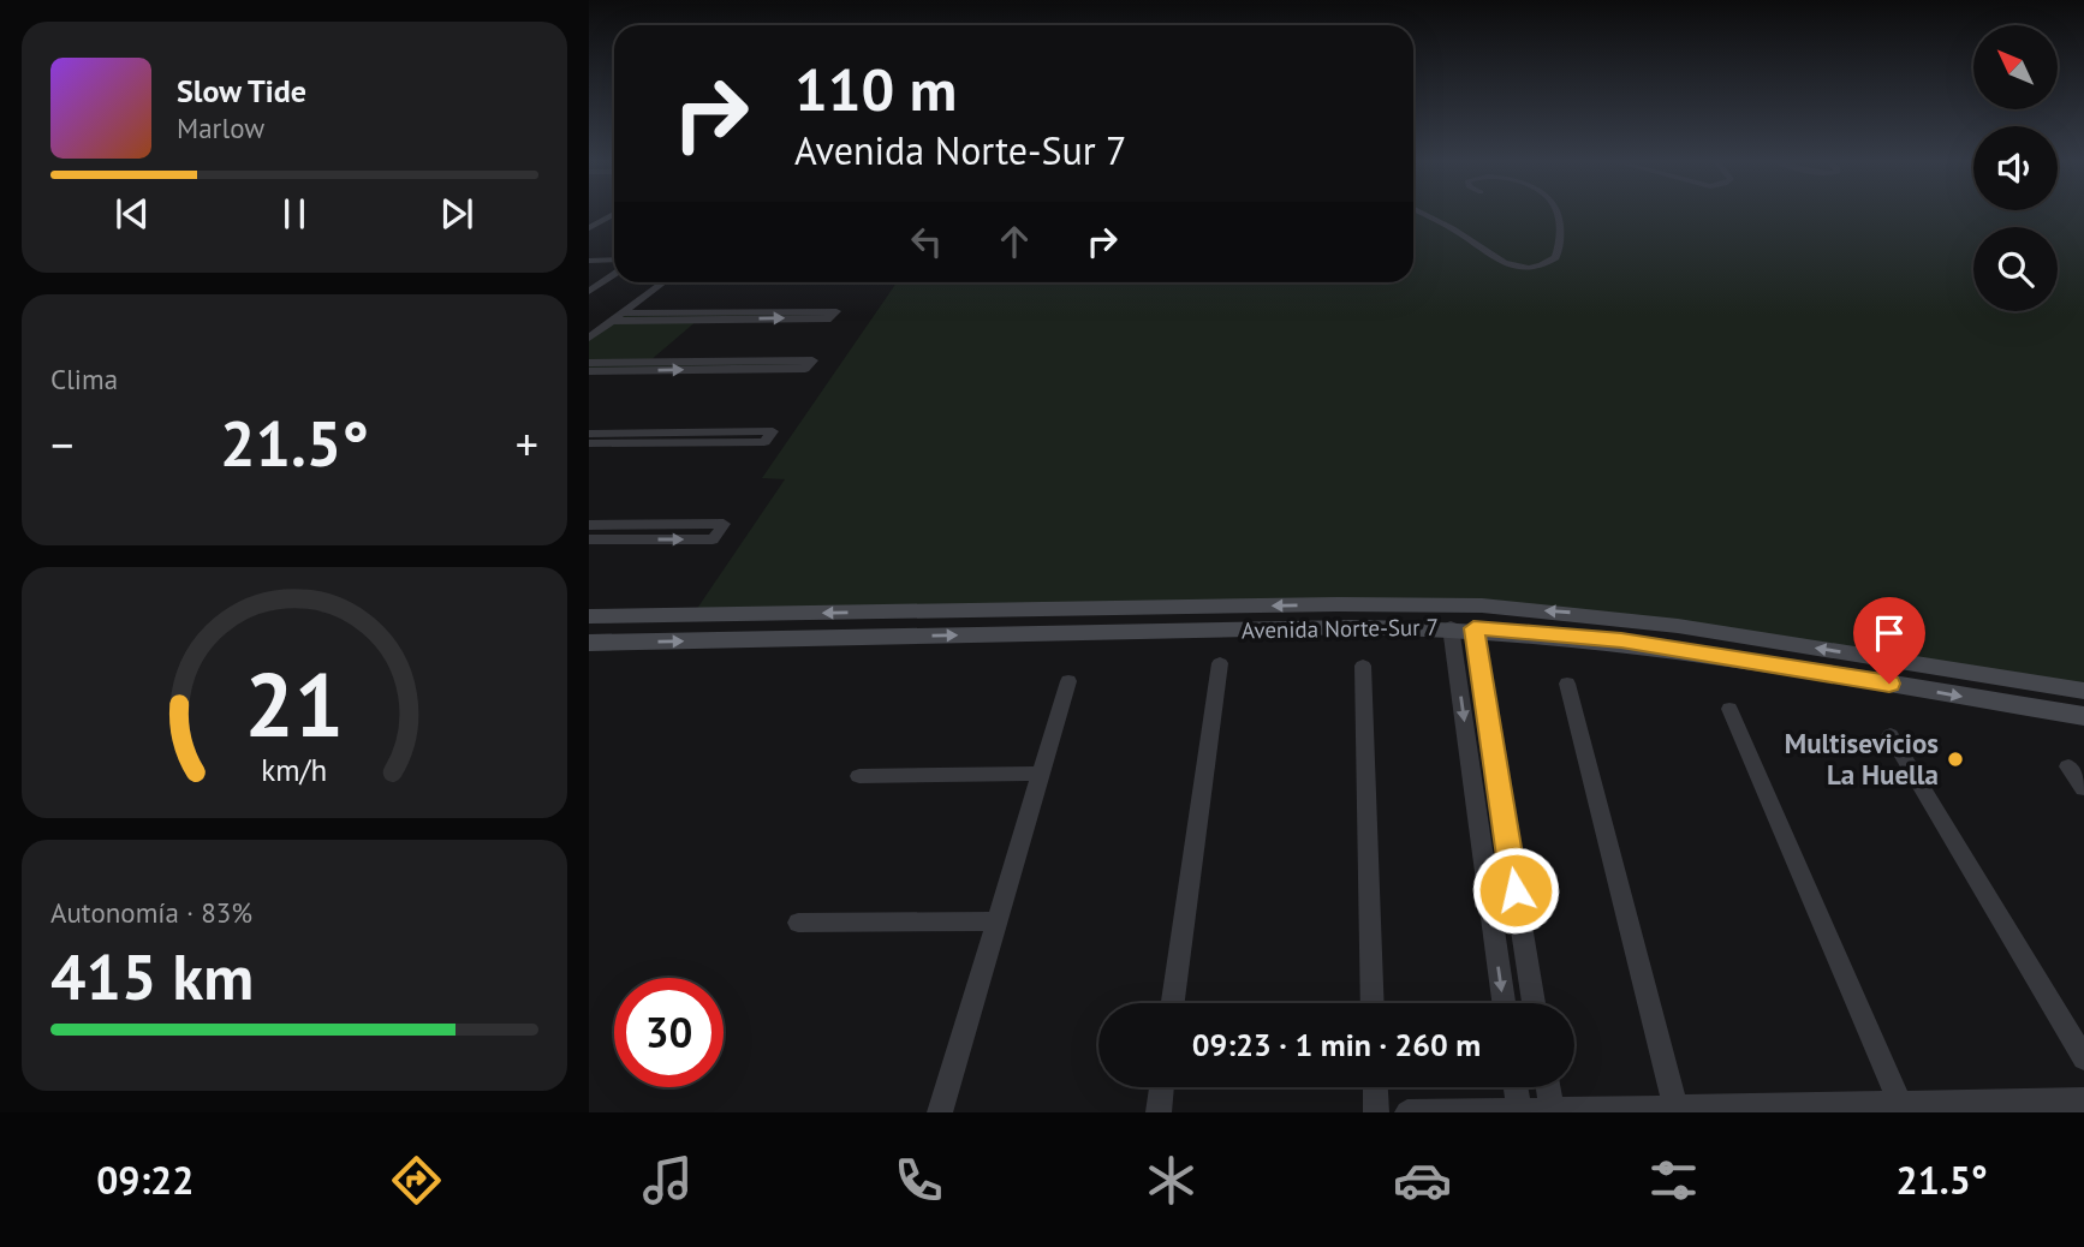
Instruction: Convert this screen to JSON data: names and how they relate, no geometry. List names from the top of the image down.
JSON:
{
  "streets": {
    "main road": ["Avenida Norte-Sur 7"]
  },
  "places": ["Multisevicios La Huella"],
  "north": "top left",
  "page": {
    "turn": ["110 m", "Avenida Norte-Sur 7"],
    "song": ["Slow Tide", "Marlow"],
    "tile": [
      "Clima",
      ["Autonomía · 83%", "415 km"]
    ],
    "heat": ["−", "21.5°", "+"],
    "limit": "30",
    "trip": "09:23 · 1 min · 260 m",
    "tabs": ["09:22", "21.5°"],
    "gauge": ["21", "km/h"]
  }
}
